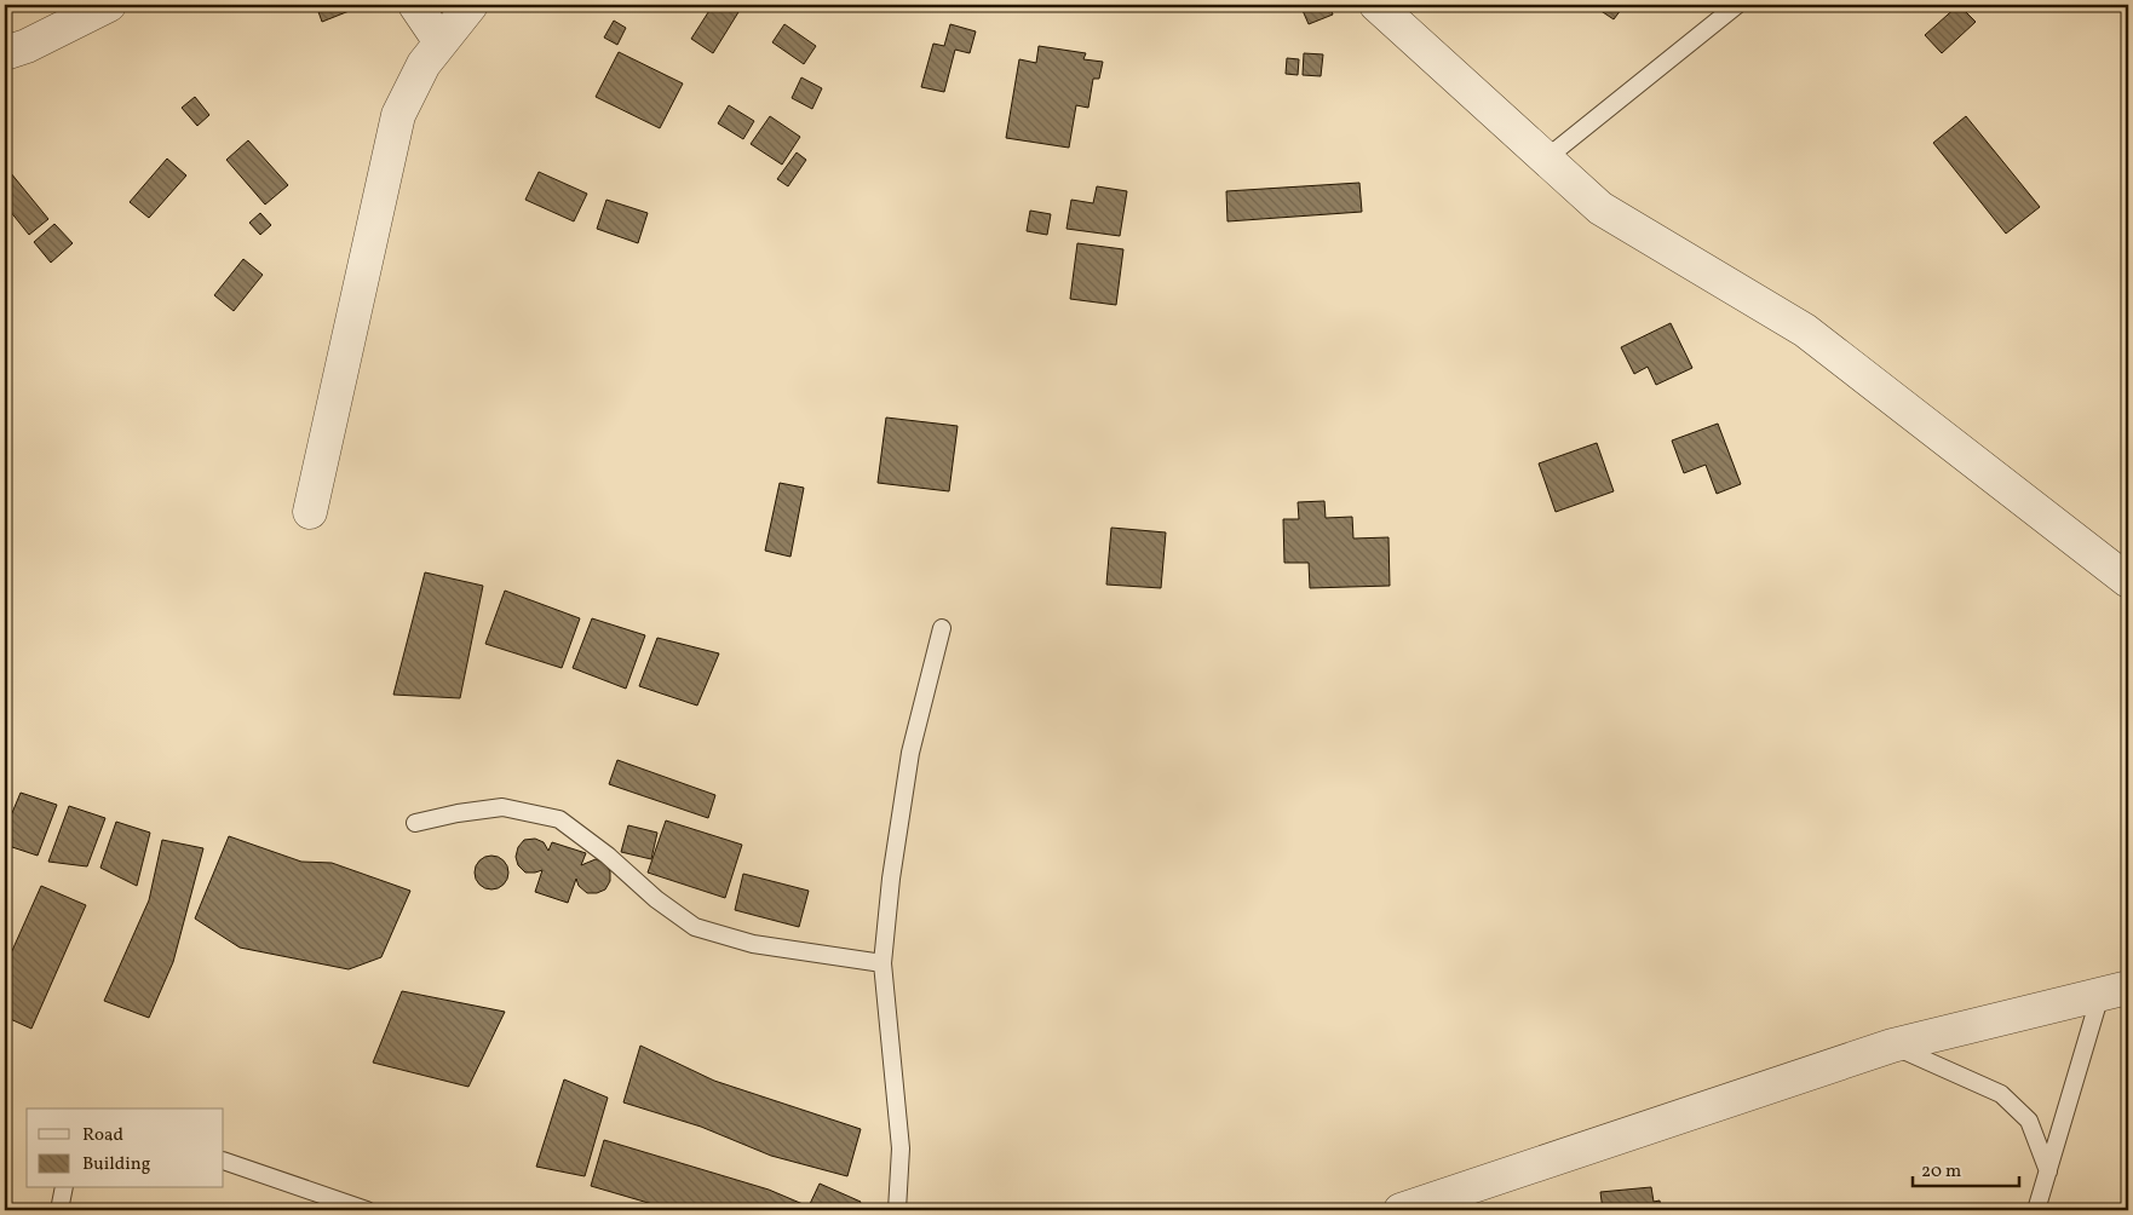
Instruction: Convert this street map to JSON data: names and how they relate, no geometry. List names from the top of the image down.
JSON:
{
  "legend": ["Road", "Building"],
  "scale_bar": "20 m"
}
